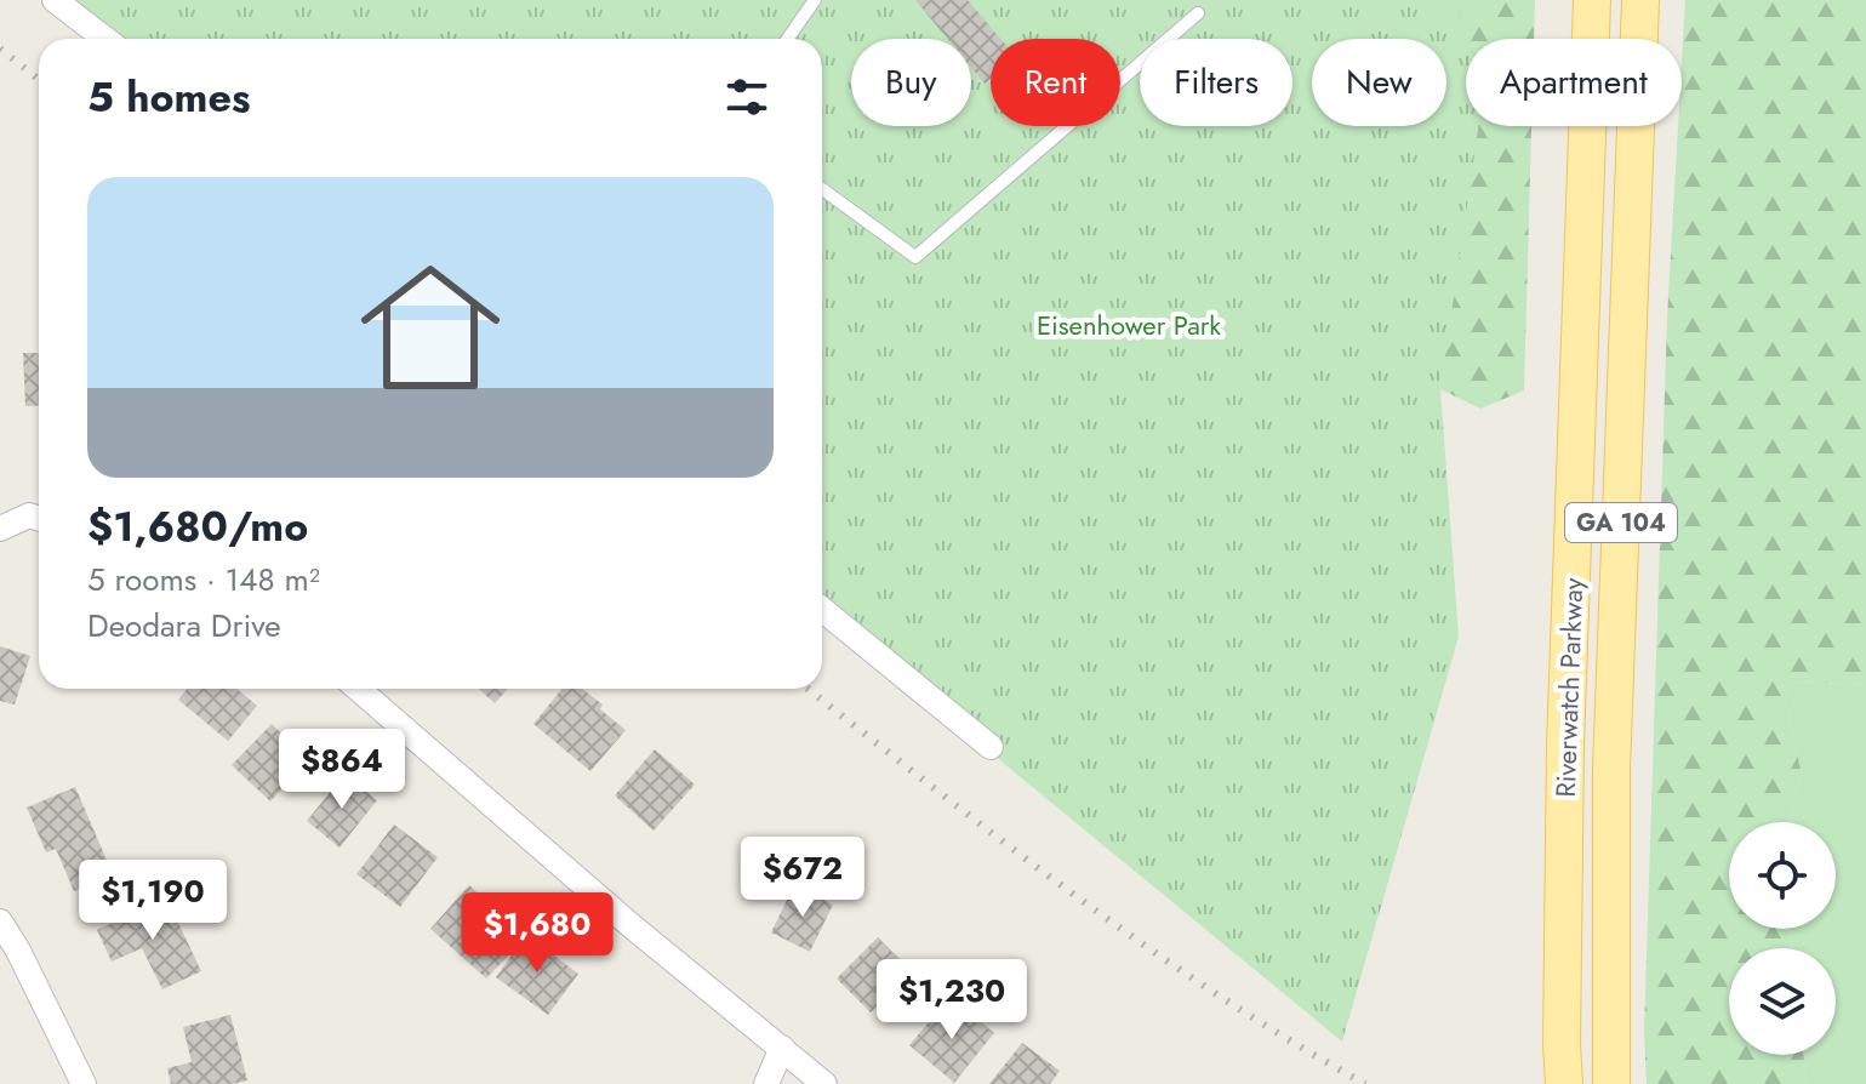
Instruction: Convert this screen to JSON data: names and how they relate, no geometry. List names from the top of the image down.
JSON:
{
  "streets": {
    "main road": ["GA 104", "Riverwatch Parkway"]
  },
  "parks": ["Eisenhower Park"],
  "page": {
    "chip": [
      "Buy",
      "Rent",
      "Filters",
      "New",
      "Apartment"
    ],
    "heading": "5 homes",
    "list": [
      {
        "name": "$1,680/mo",
        "note": "5 rooms · 148 m² · Deodara Drive"
      }
    ],
    "price": [
      "$864",
      "$672",
      "$1,190",
      "$1,680",
      "$1,230"
    ]
  }
}
